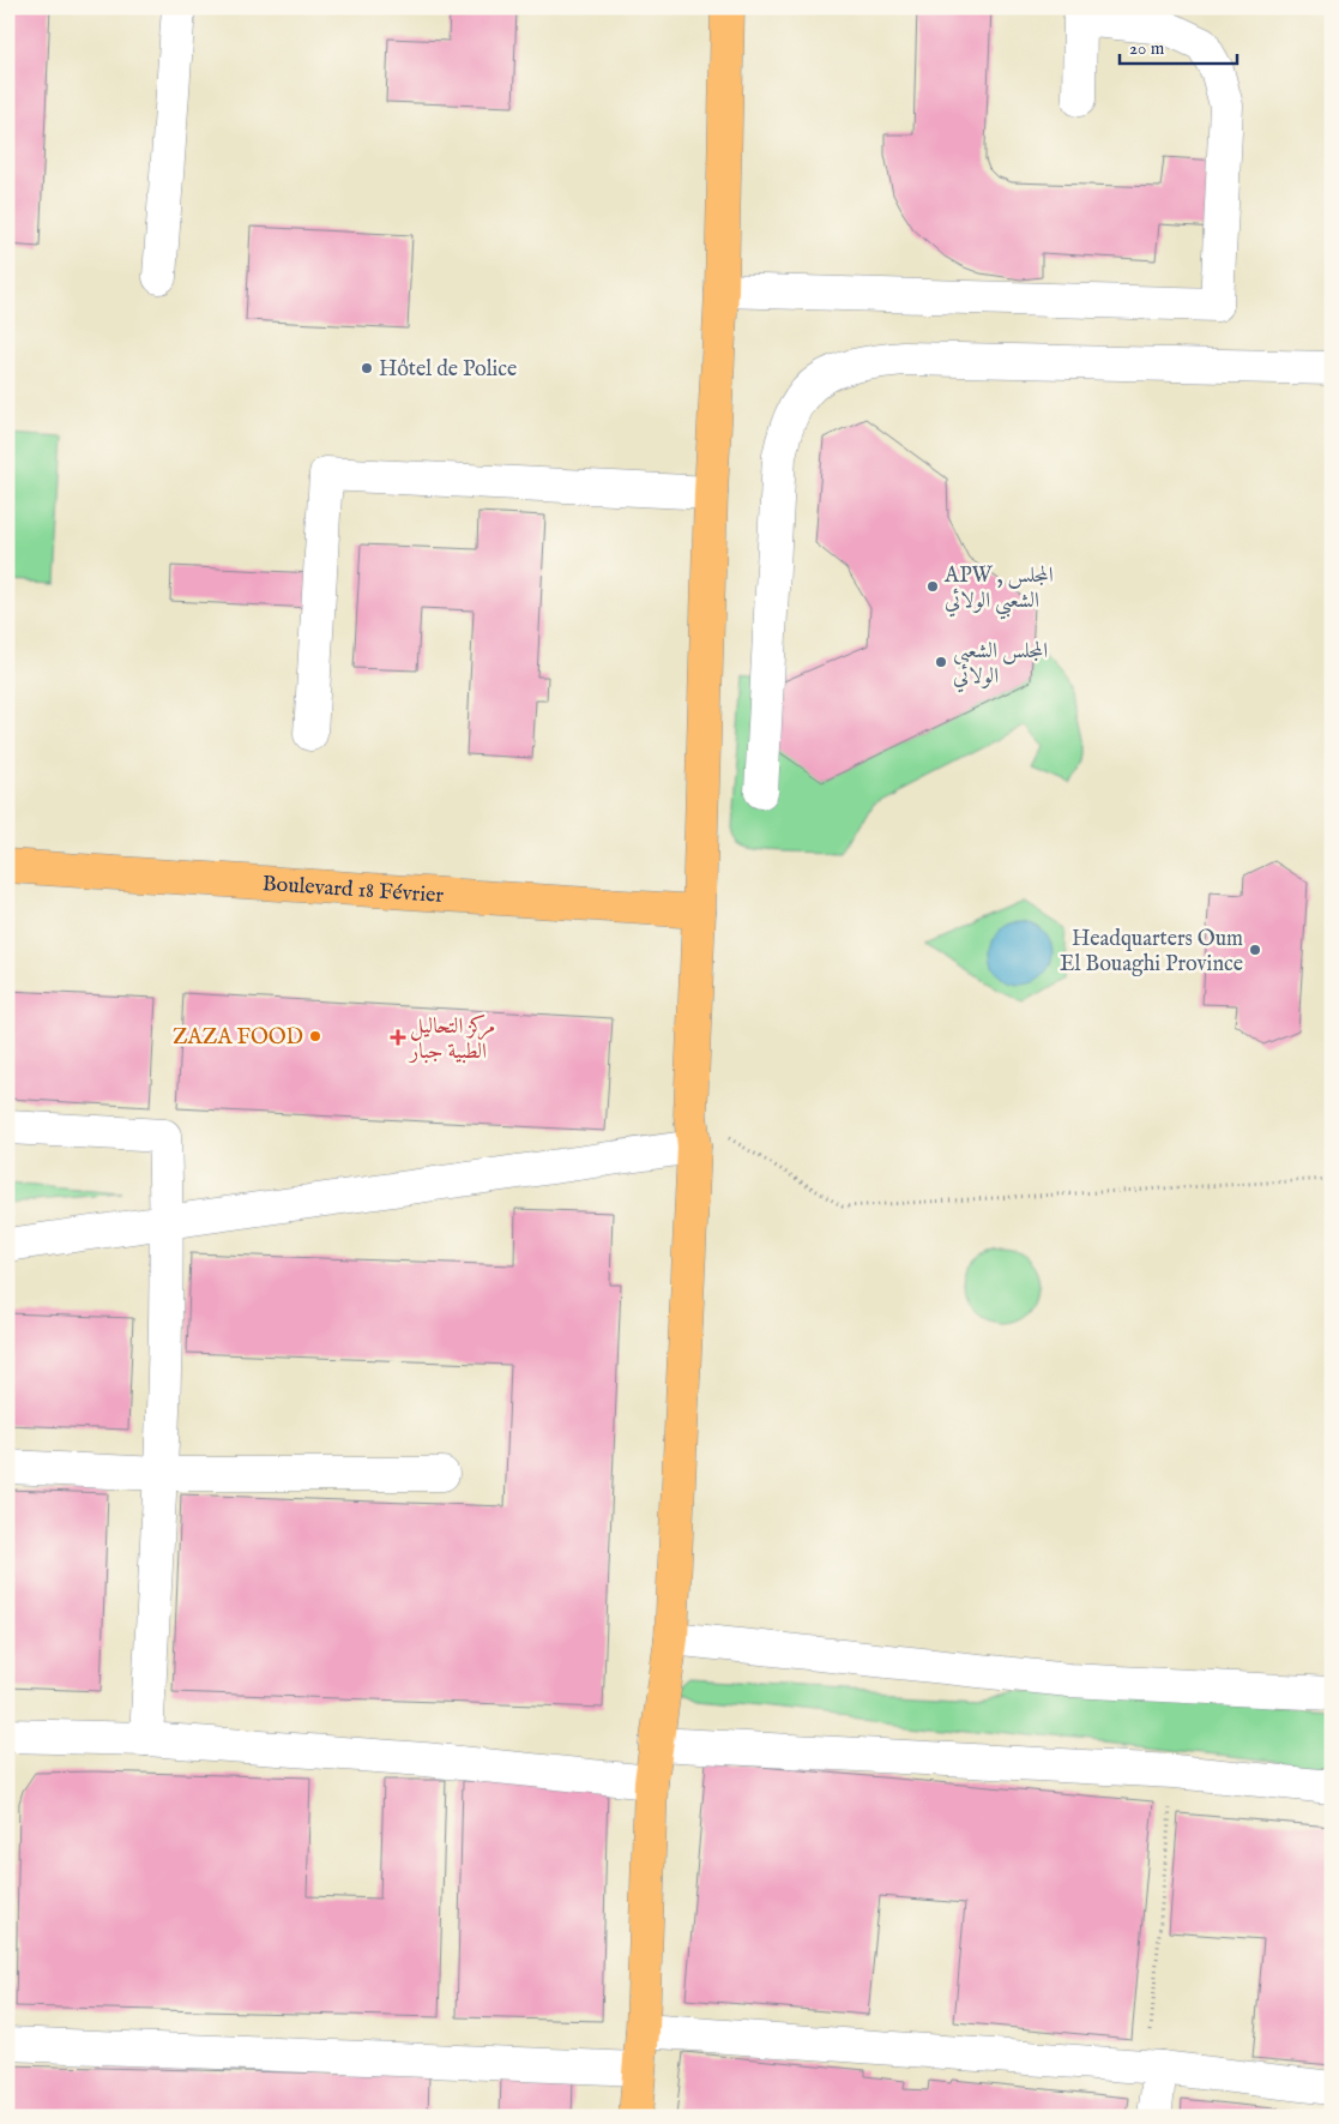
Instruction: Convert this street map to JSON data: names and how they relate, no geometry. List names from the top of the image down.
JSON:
{
  "streets": {
    "main road": ["Boulevard 18 Février"]
  },
  "places": {
    "other": [
      "Hôtel de Police",
      "APW , المجلس الشعبي الولائي",
      "المجلس الشعبي الولائي",
      "Headquarters Oum El Bouaghi Province",
      "ZAZA FOOD"
    ],
    "health": ["مركز التحاليل الطبية جبار"]
  },
  "scale_bar": "20 m"
}
